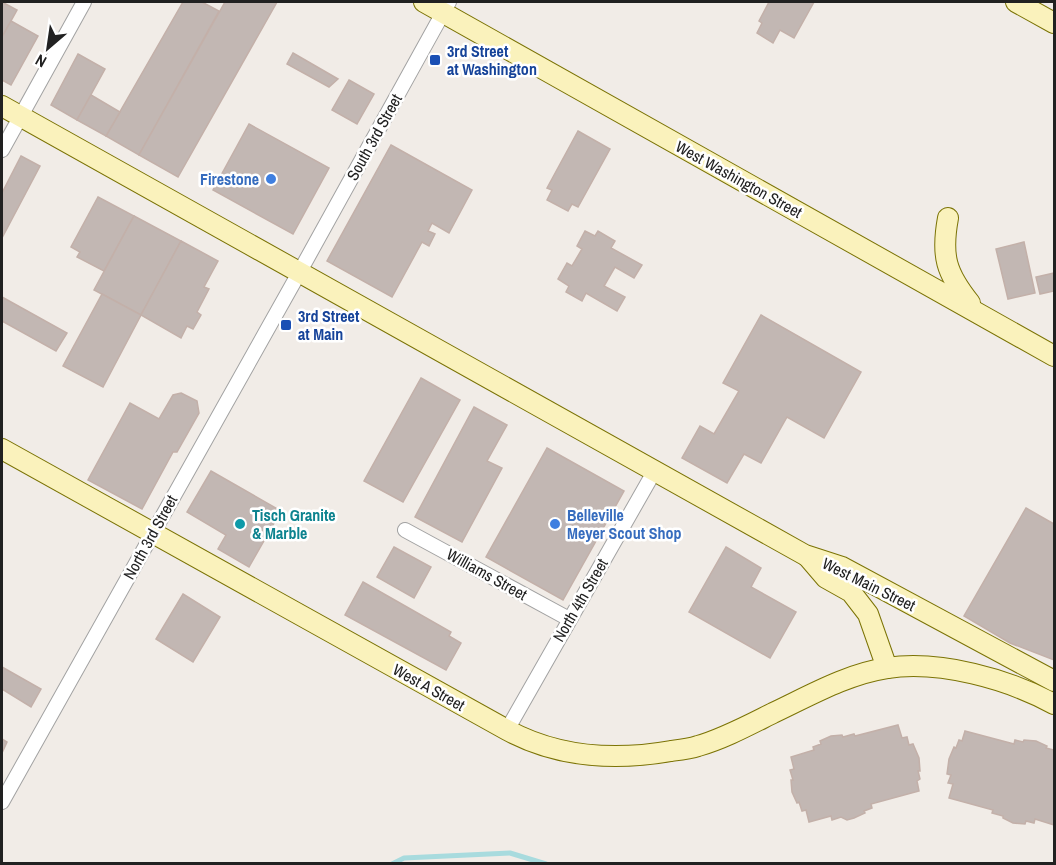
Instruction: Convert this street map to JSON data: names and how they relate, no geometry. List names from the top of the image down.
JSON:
{
  "streets": {
    "main road": ["West Washington Street", "West Main Street", "West A Street"],
    "street": [
      "South 3rd Street",
      "North 3rd Street",
      "Williams Street",
      "North 4th Street"
    ]
  },
  "crossings": [
    ["South 3rd Street", "West Washington Street"],
    ["South 3rd Street", "North 3rd Street"],
    ["North 3rd Street", "West A Street"],
    ["Williams Street", "North 4th Street"],
    ["West Main Street", "West A Street"],
    ["North 4th Street", "West A Street"]
  ],
  "places": {
    "transit": ["3rd Street at Washington", "3rd Street at Main"],
    "other": ["Firestone", "Tisch Granite & Marble", "Belleville Meyer Scout Shop"]
  },
  "north": "bottom left"
}
